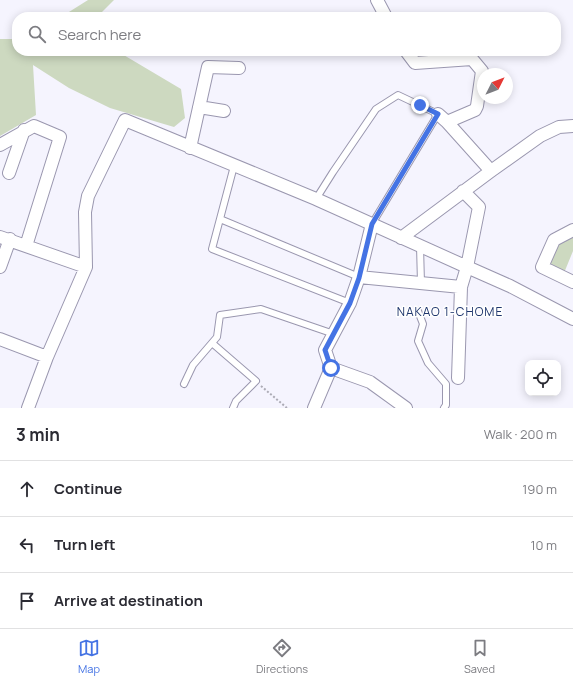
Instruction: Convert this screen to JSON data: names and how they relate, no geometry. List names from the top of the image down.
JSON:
{
  "districts": ["NAKAO 1-CHOME"],
  "north": "top right",
  "page": {
    "search": "Search here",
    "heading": ["3 min", "Walk · 200 m"],
    "list": [
      ["Continue", "190 m"],
      ["Turn left", "10 m"],
      "Arrive at destination"
    ],
    "nav": ["Map", "Directions", "Saved"]
  }
}
